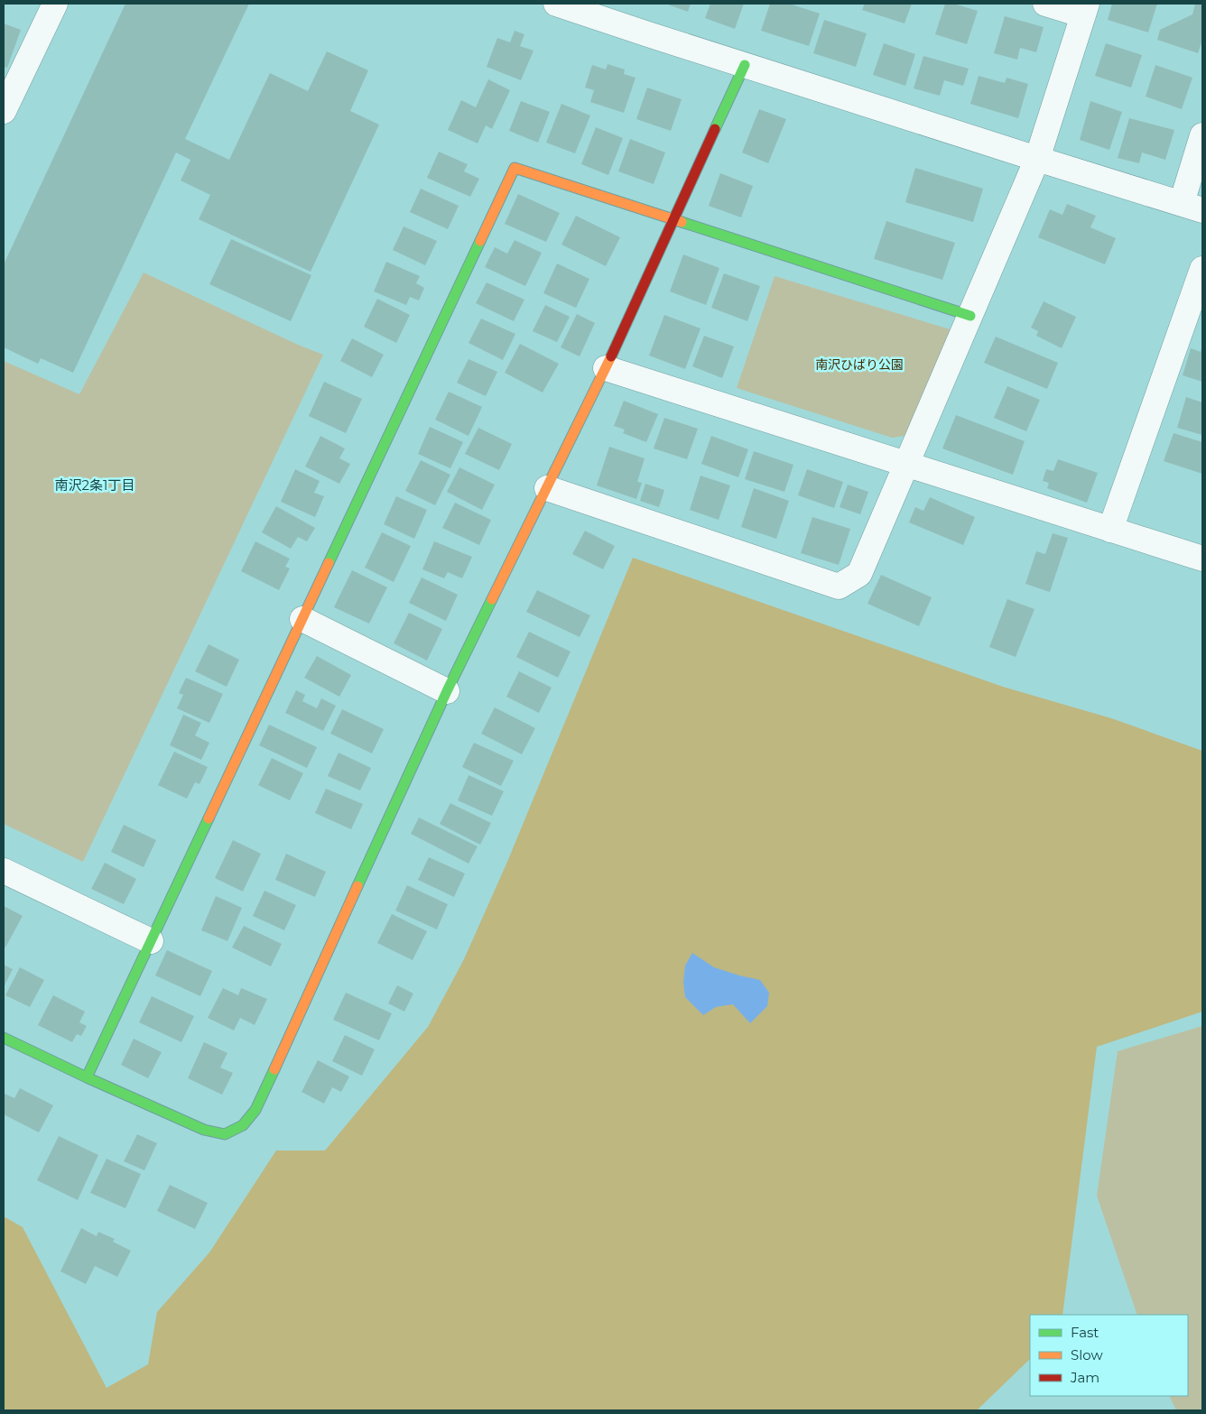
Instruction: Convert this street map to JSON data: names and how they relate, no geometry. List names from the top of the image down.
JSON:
{
  "districts": ["南沢2条1丁目"],
  "parks": ["南沢ひばり公園"],
  "legend": ["Fast", "Slow", "Jam"]
}
